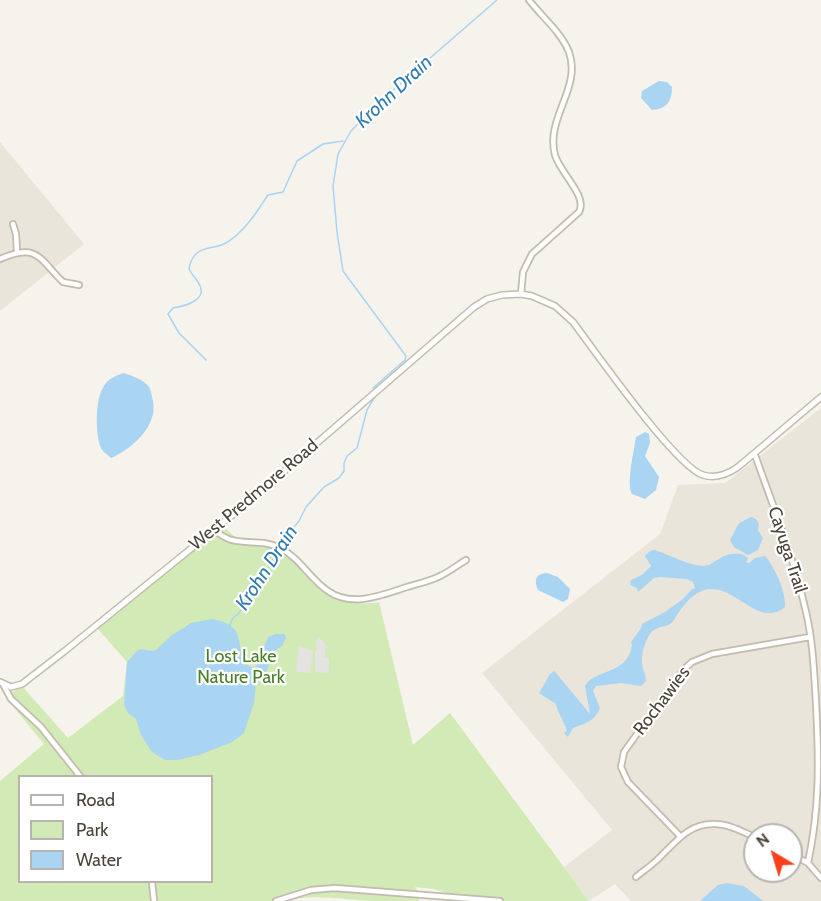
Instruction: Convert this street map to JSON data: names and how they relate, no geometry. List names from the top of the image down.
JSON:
{
  "streets": {
    "street": ["West Predmore Road", "Cayuga Trail", "Rochawies"]
  },
  "crossings": [
    ["Cayuga Trail", "Rochawies"]
  ],
  "water": ["Krohn Drain"],
  "parks": ["Lost Lake Nature Park"],
  "legend": ["Road", "Park", "Water"],
  "north": "top left"
}
